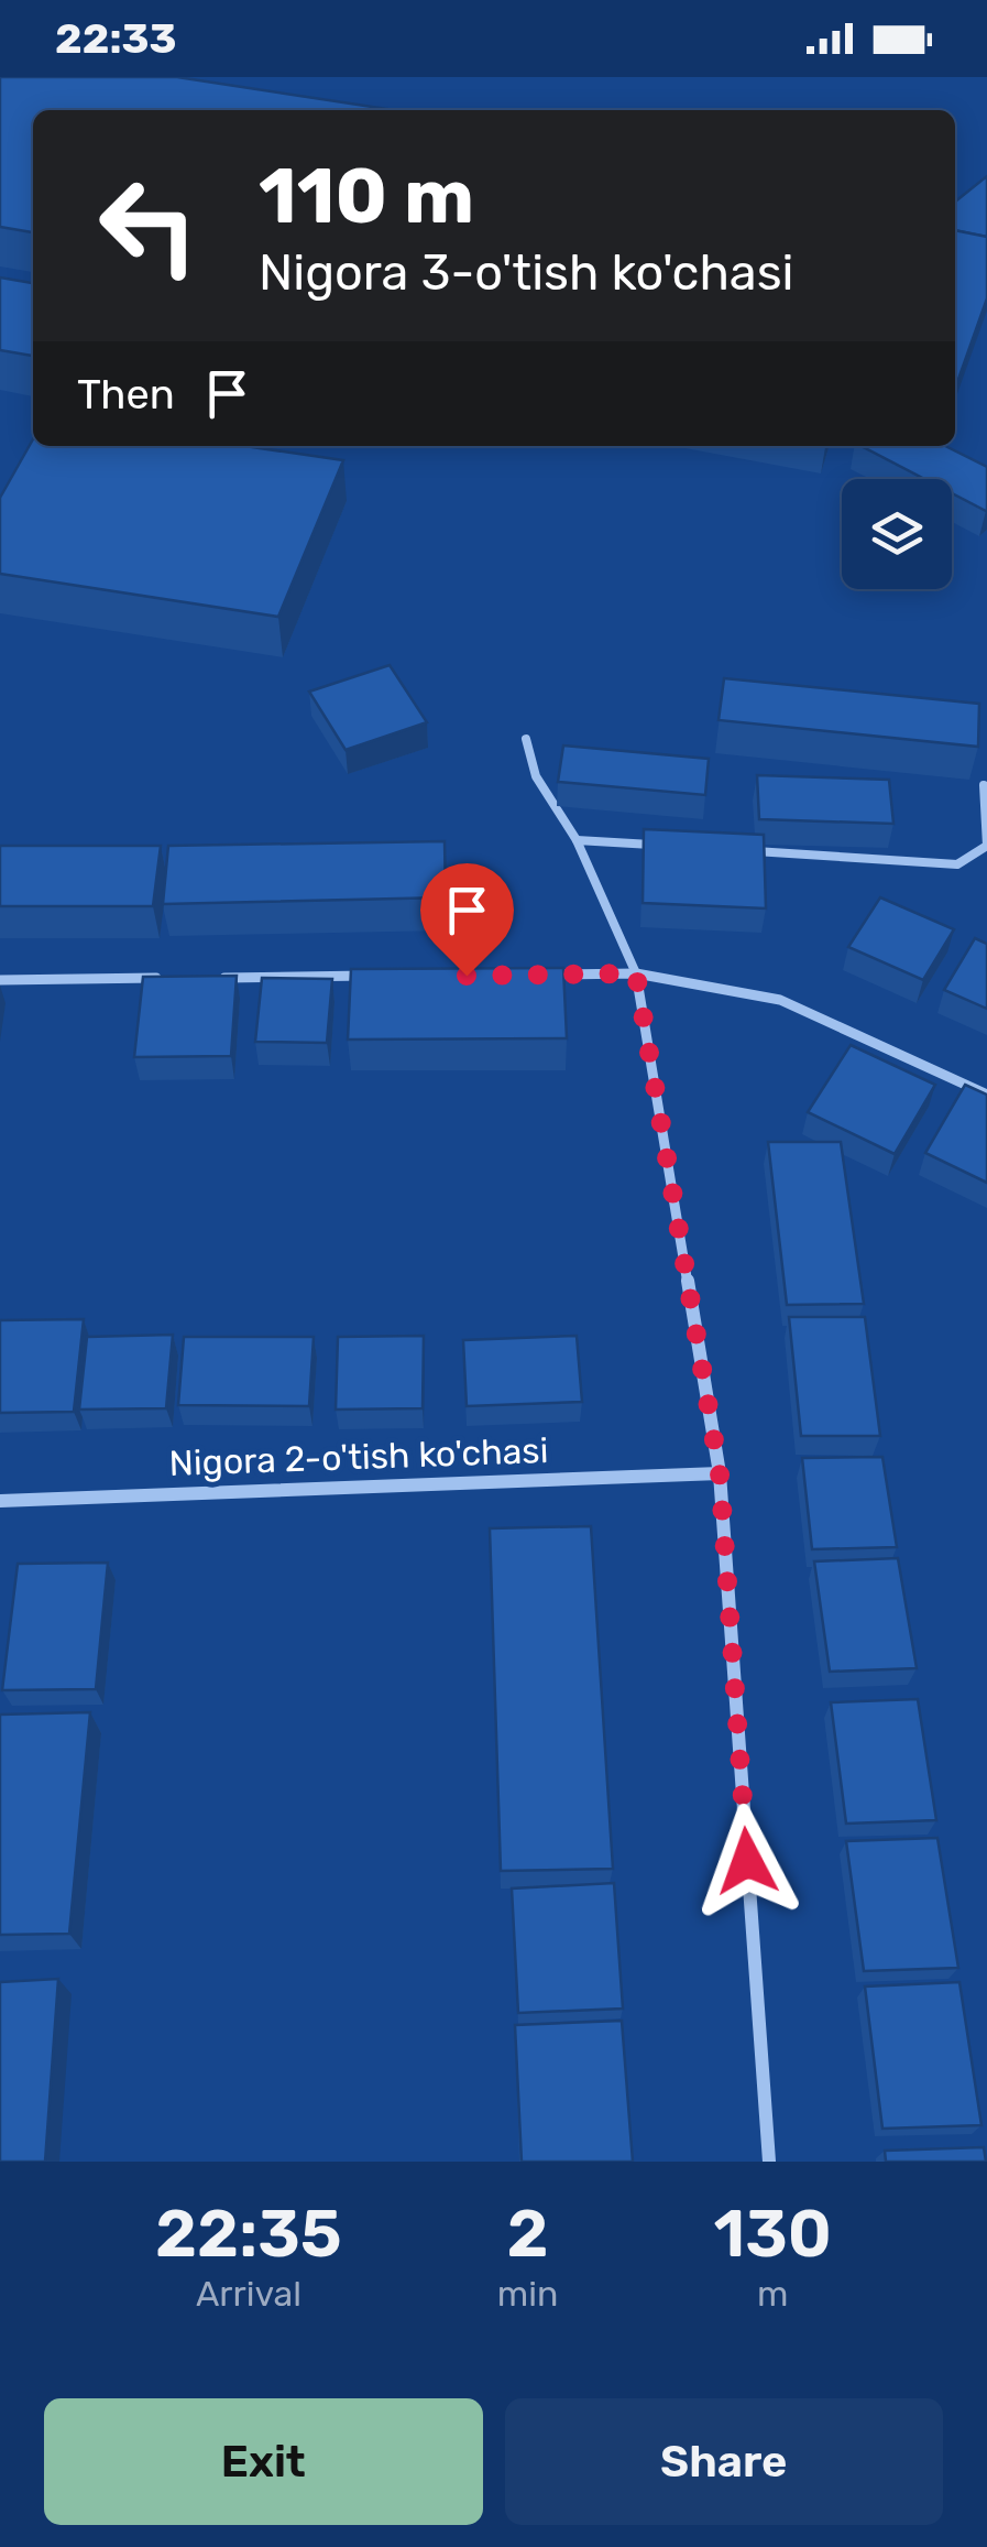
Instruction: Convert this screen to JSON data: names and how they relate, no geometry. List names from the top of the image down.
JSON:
{
  "streets": {
    "street": ["Nigora 2-o'tish ko'chasi"]
  },
  "page": {
    "status": "22:33",
    "turn": ["110 m", "Nigora 3-o'tish ko'chasi"],
    "then": "Then",
    "eta": [
      "22:35",
      "Arrival",
      "2",
      "min",
      "130",
      "m"
    ],
    "buttons": ["Exit", "Share"]
  }
}
